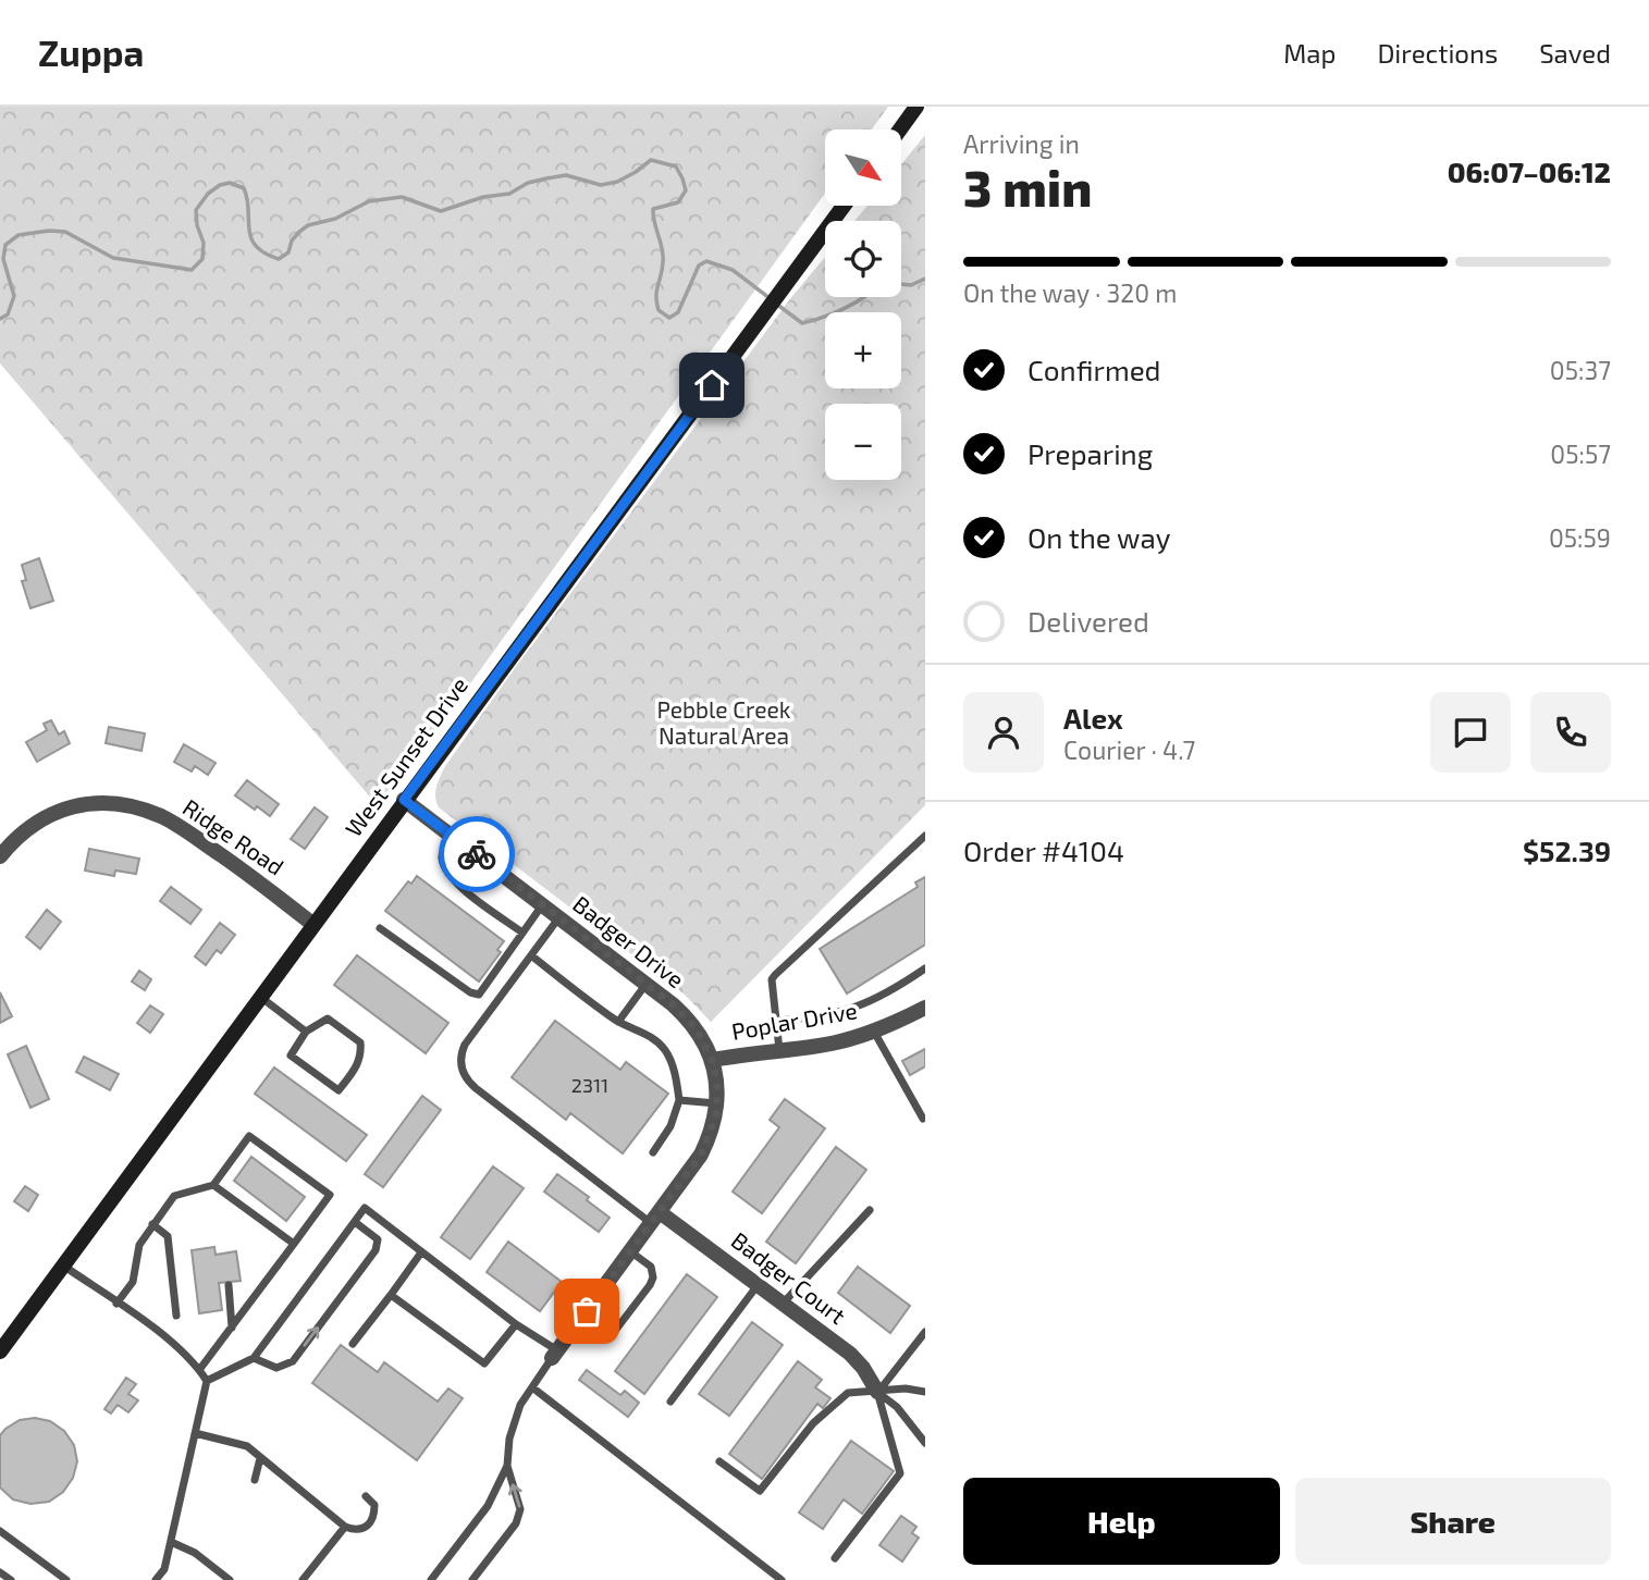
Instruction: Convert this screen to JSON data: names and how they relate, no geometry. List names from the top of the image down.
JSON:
{
  "streets": {
    "main road": ["West Sunset Drive"],
    "street": [
      "Ridge Road",
      "Badger Drive",
      "Poplar Drive",
      "Badger Court"
    ]
  },
  "crossings": [
    ["West Sunset Drive", "Ridge Road"],
    ["West Sunset Drive", "Badger Drive"],
    ["Badger Drive", "Poplar Drive"],
    ["Badger Drive", "Badger Court"]
  ],
  "parks": ["Pebble Creek Natural Area"],
  "house_numbers": ["2311"],
  "north": "bottom right",
  "page": {
    "header": "Zuppa",
    "nav": ["Map", "Directions", "Saved"],
    "heading": ["3 min", "Arriving in", "06:07–06:12"],
    "panel": [
      "Alex",
      "Courier · 4.7",
      "Order #4104",
      "$52.39"
    ],
    "map_buttons": ["+", "−"],
    "bar": "On the way · 320 m",
    "list": [
      ["Confirmed", "05:37"],
      ["Preparing", "05:57"],
      ["On the way", "05:59"],
      "Delivered"
    ],
    "buttons": ["Help", "Share"]
  }
}
